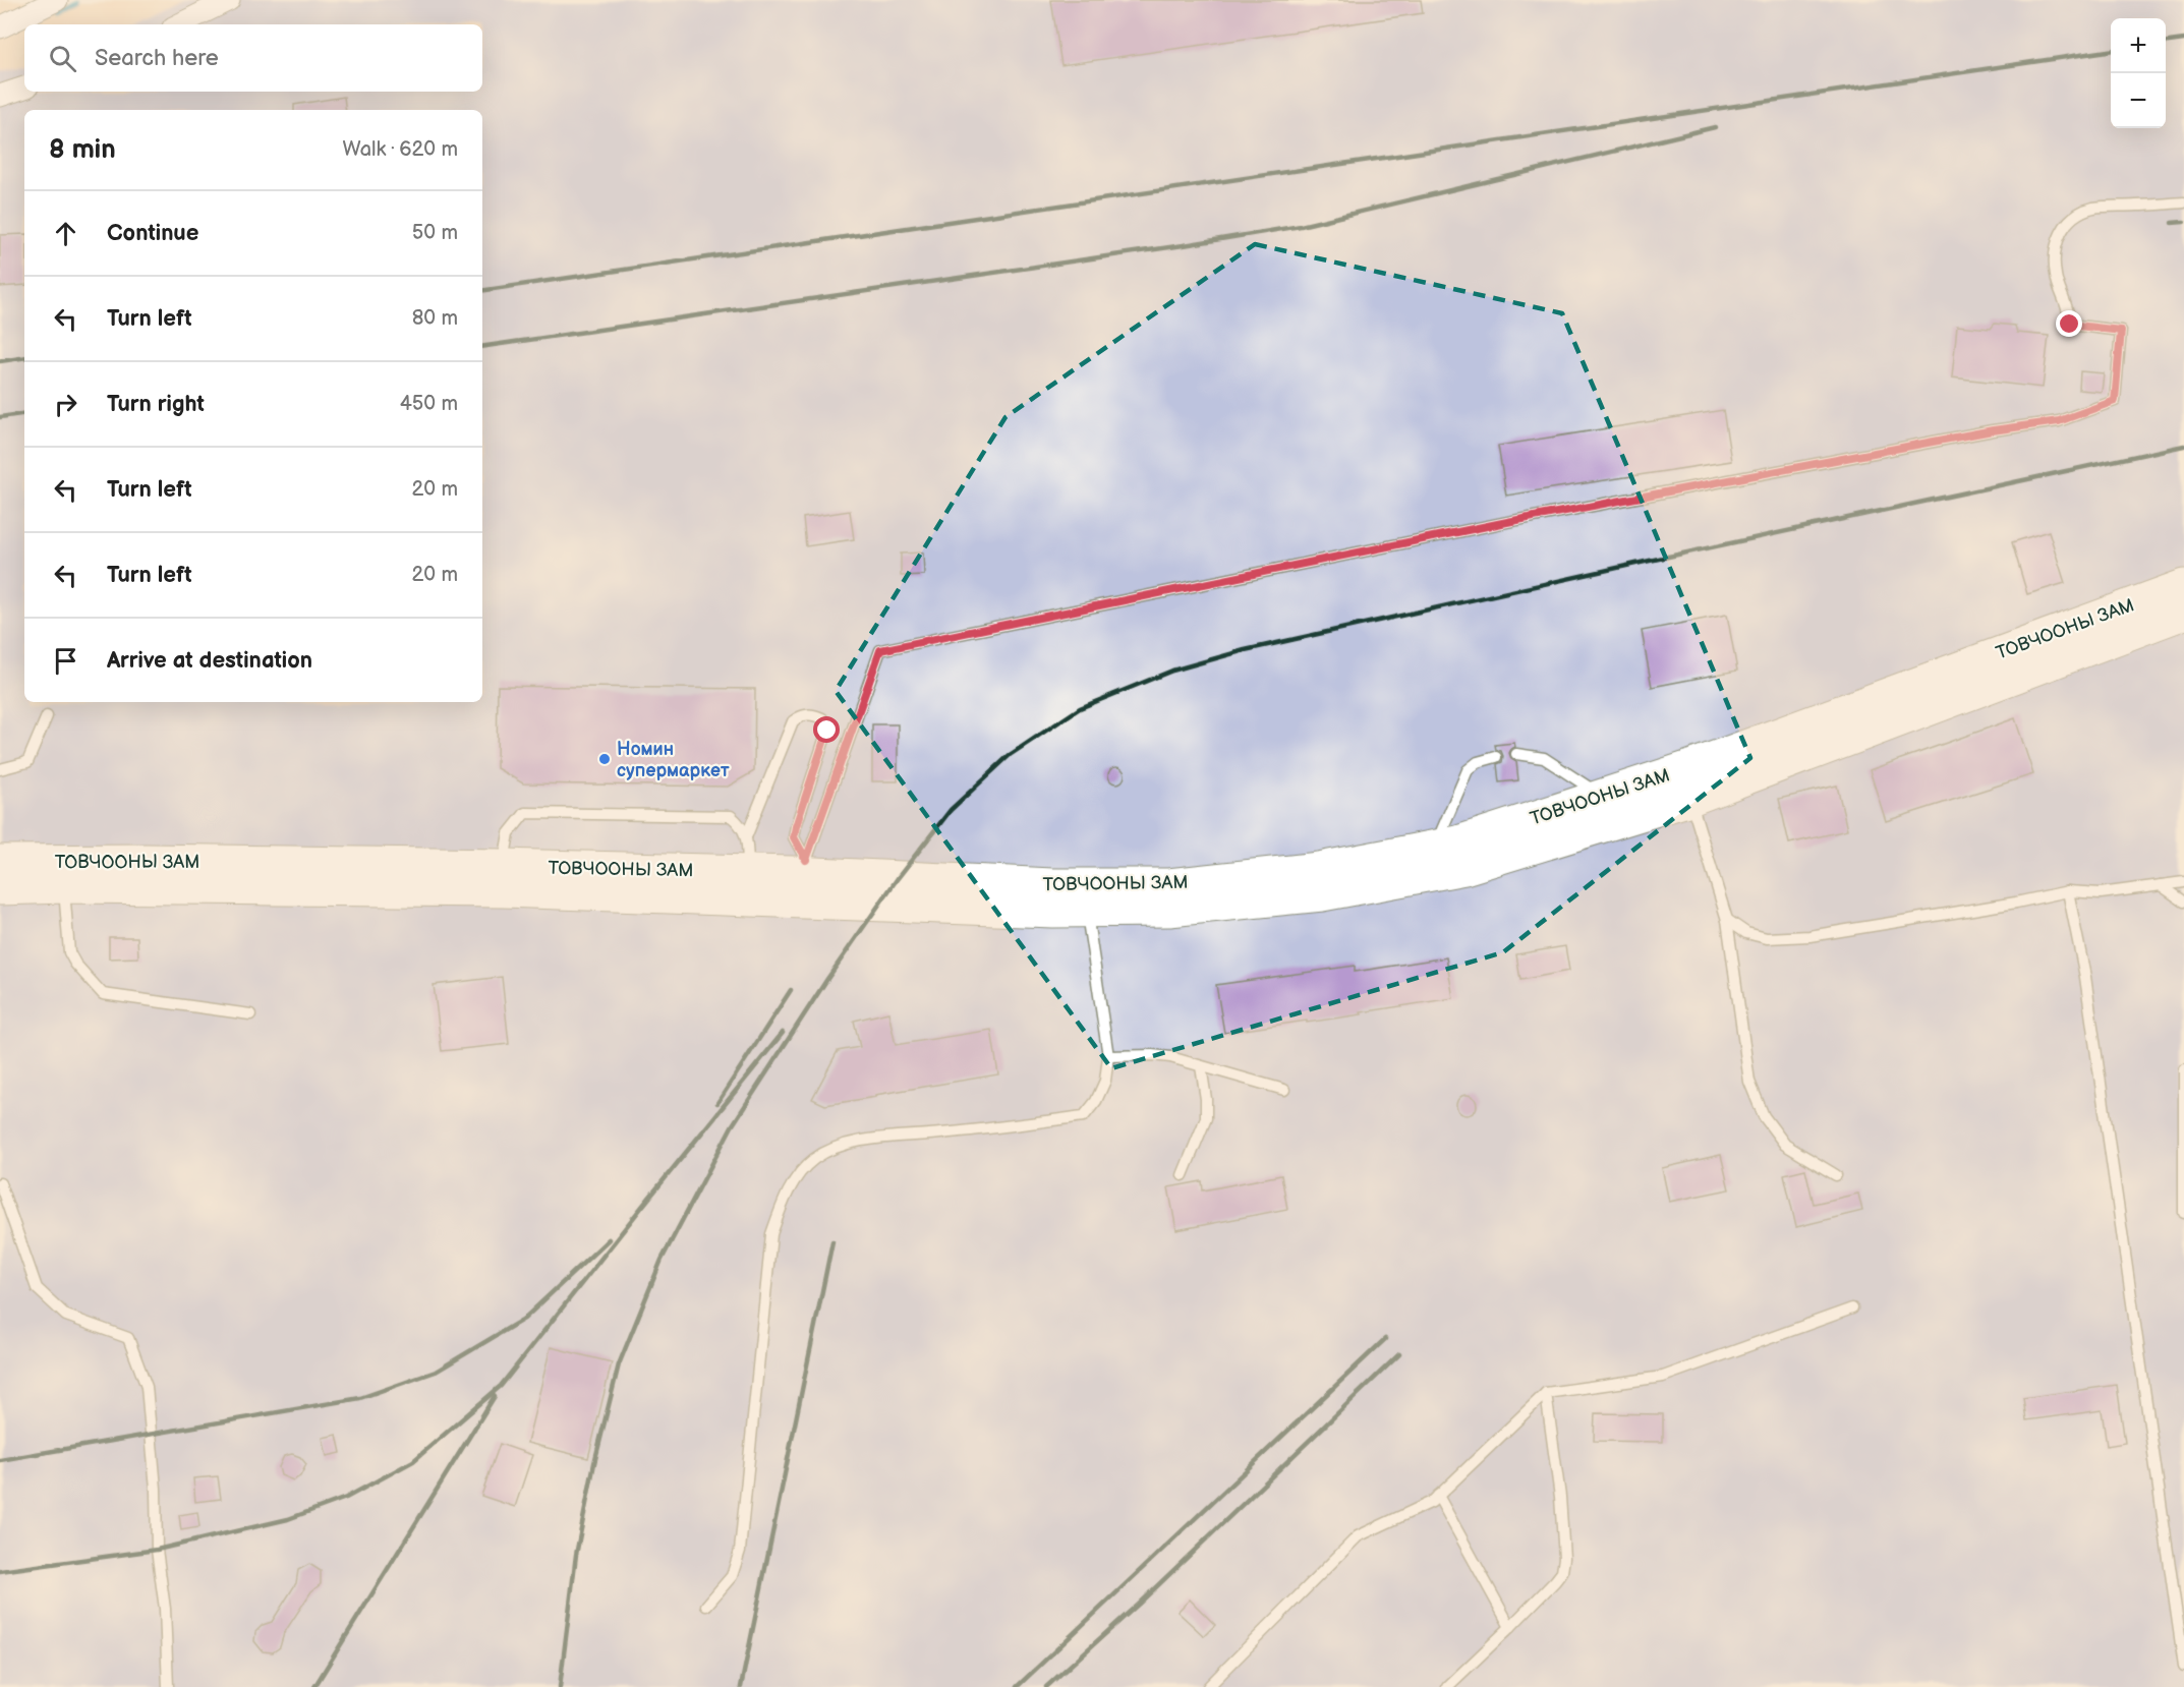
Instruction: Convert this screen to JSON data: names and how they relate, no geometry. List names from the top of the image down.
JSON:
{
  "streets": {
    "highway": ["ТОВЧООНЫ ЗАМ"]
  },
  "places": ["Номин супермаркет"],
  "page": {
    "map_buttons": ["+", "−"],
    "search": "Search here",
    "heading": ["8 min", "Walk · 620 m"],
    "list": [
      ["Continue", "50 m"],
      ["Turn left", "80 m"],
      ["Turn right", "450 m"],
      ["Turn left", "20 m"],
      ["Turn left", "20 m"],
      "Arrive at destination"
    ]
  }
}
